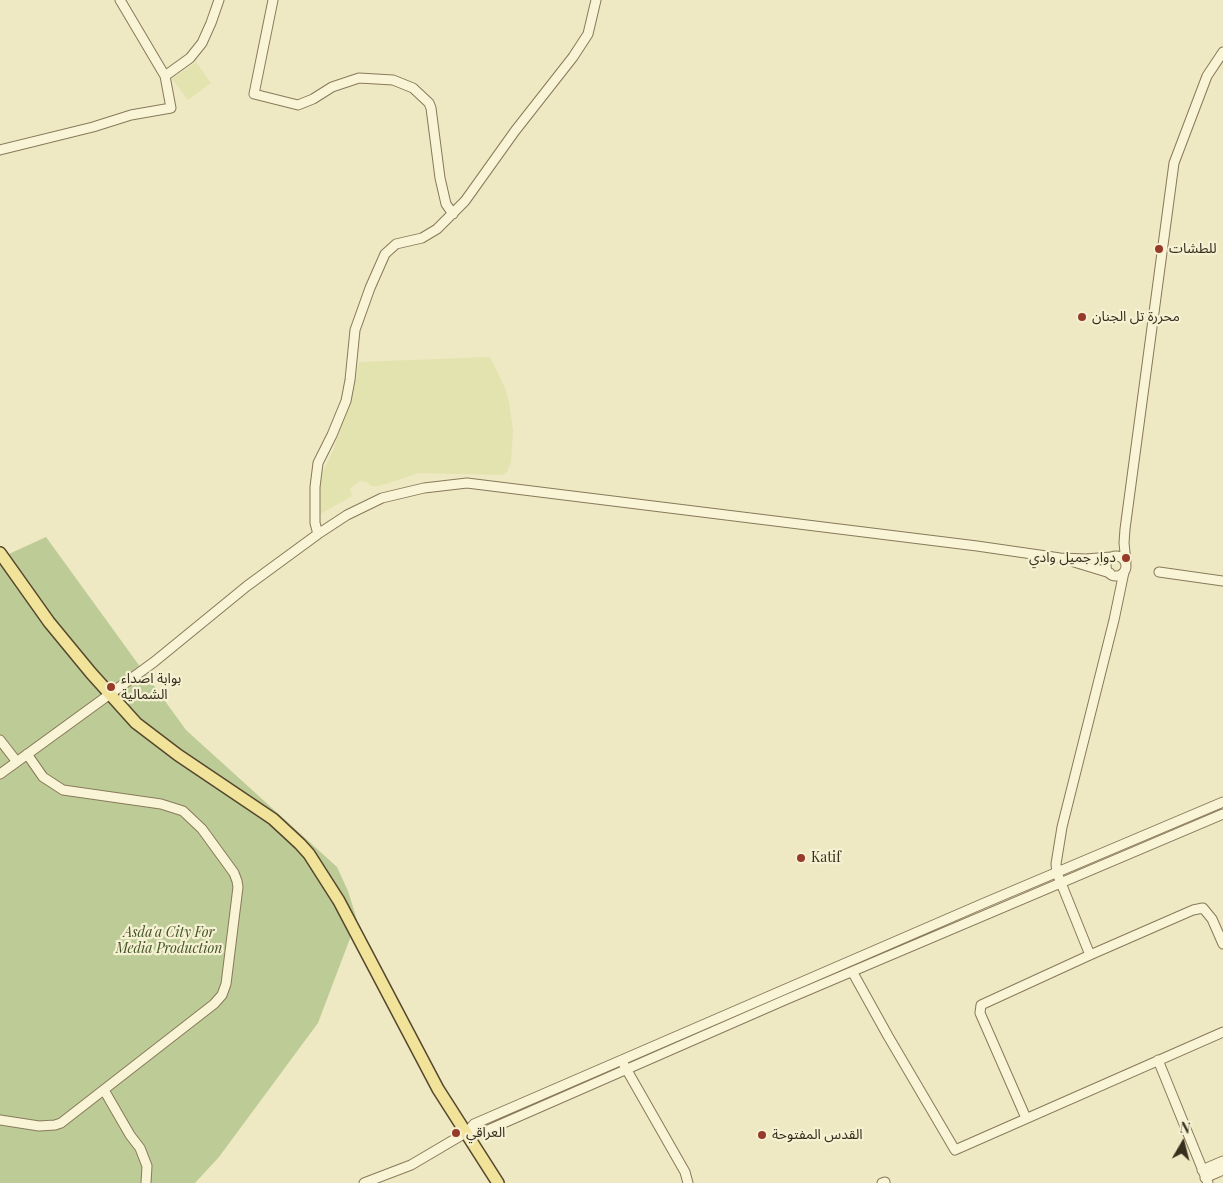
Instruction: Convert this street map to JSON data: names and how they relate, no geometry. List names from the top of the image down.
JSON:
{
  "parks": ["Asda'a City For Media Production"],
  "places": [
    "للطشات",
    "محررة تل الجنان",
    "دوار جميل وادي",
    "بوابة اصداء الشمالية",
    "Katif",
    "العراقي",
    "القدس المفتوحة"
  ],
  "north": "top"
}
